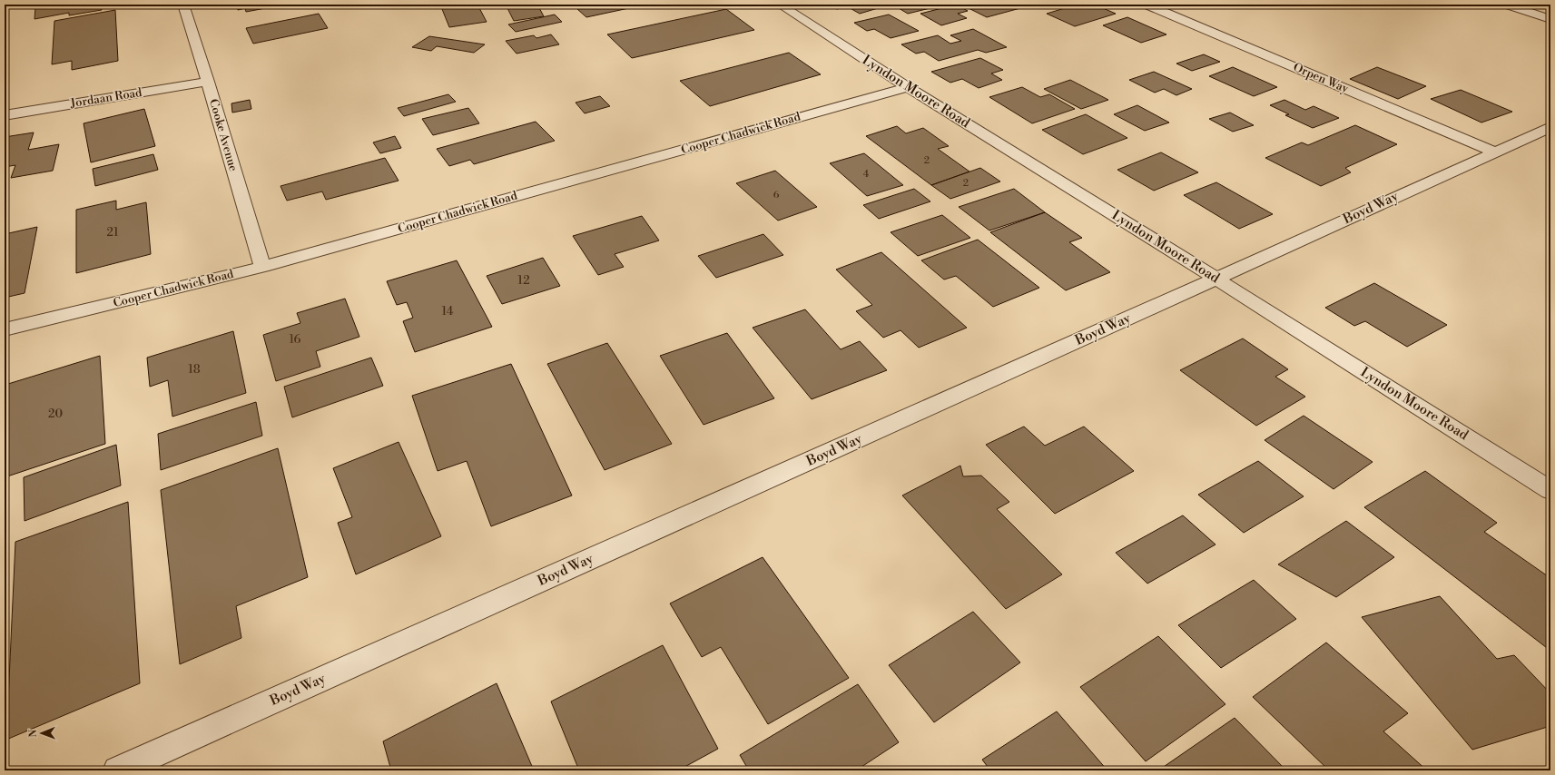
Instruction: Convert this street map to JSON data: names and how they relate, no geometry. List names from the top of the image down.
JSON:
{
  "streets": {
    "street": [
      "Orpen Way",
      "Lyndon Moore Road",
      "Jordaan Road",
      "Cooper Chadwick Road",
      "Cooke Avenue",
      "Boyd Way"
    ]
  },
  "crossings": [
    ["Orpen Way", "Boyd Way"],
    ["Lyndon Moore Road", "Cooper Chadwick Road"],
    ["Lyndon Moore Road", "Boyd Way"],
    ["Jordaan Road", "Cooke Avenue"],
    ["Cooper Chadwick Road", "Cooke Avenue"]
  ],
  "house_numbers": [
    "2",
    "4",
    "2",
    "6",
    "21",
    "12",
    "14",
    "16",
    "18",
    "20"
  ],
  "north": "left"
}
